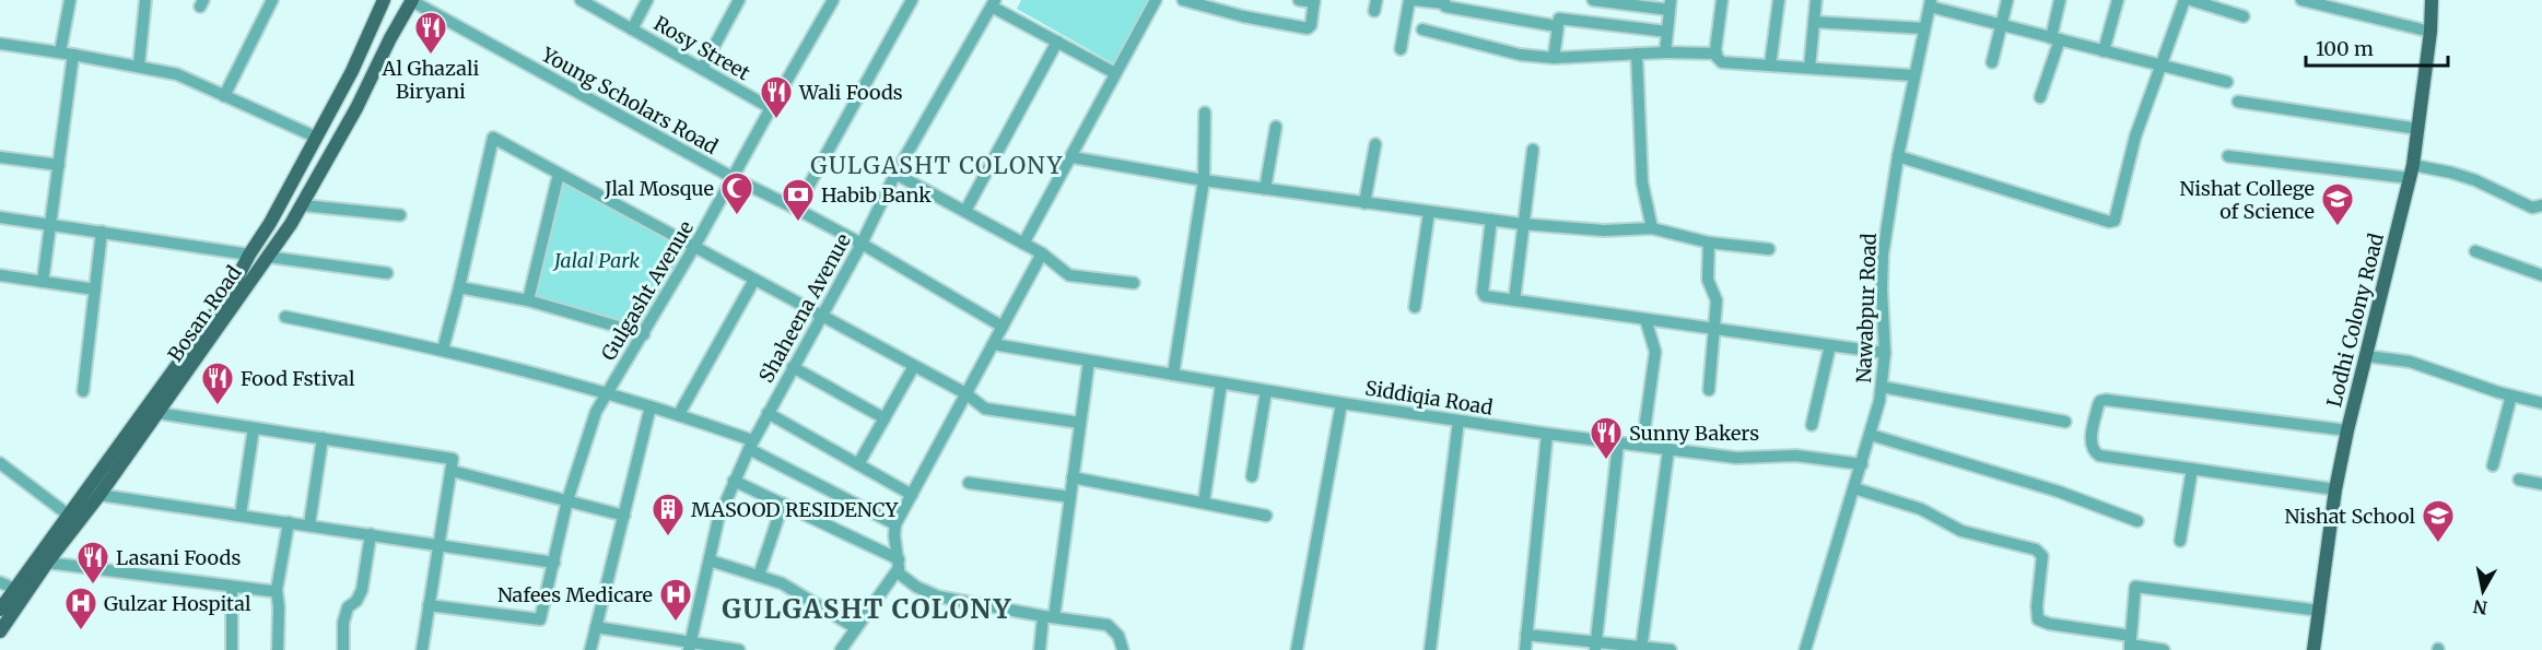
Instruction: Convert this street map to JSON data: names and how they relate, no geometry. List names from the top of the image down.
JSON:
{
  "streets": {
    "main road": ["Bosan Road", "Lodhi Colony Road"],
    "street": [
      "Rosy Street",
      "Young Scholars Road",
      "Gulgasht Avenue",
      "Shaheena Avenue",
      "Nawabpur Road",
      "Siddiqia Road"
    ]
  },
  "crossings": [
    ["Rosy Street", "Gulgasht Avenue"],
    ["Young Scholars Road", "Gulgasht Avenue"],
    ["Young Scholars Road", "Shaheena Avenue"],
    ["Young Scholars Road", "Bosan Road"],
    ["Nawabpur Road", "Siddiqia Road"]
  ],
  "districts": ["GULGASHT COLONY", "GULGASHT COLONY"],
  "parks": ["Jalal Park"],
  "places": {
    "restaurant": [
      "Al Ghazali Biryani",
      "Wali Foods",
      "Food Fstival",
      "Sunny Bakers",
      "Lasani Foods"
    ],
    "mosque": ["Jlal Mosque"],
    "bank": ["Habib Bank"],
    "school or university": ["Nishat College of Science", "Nishat School"],
    "building": ["MASOOD RESIDENCY"],
    "hospital": ["Nafees Medicare", "Gulzar Hospital"]
  },
  "scale_bar": "100 m",
  "north": "bottom"
}
